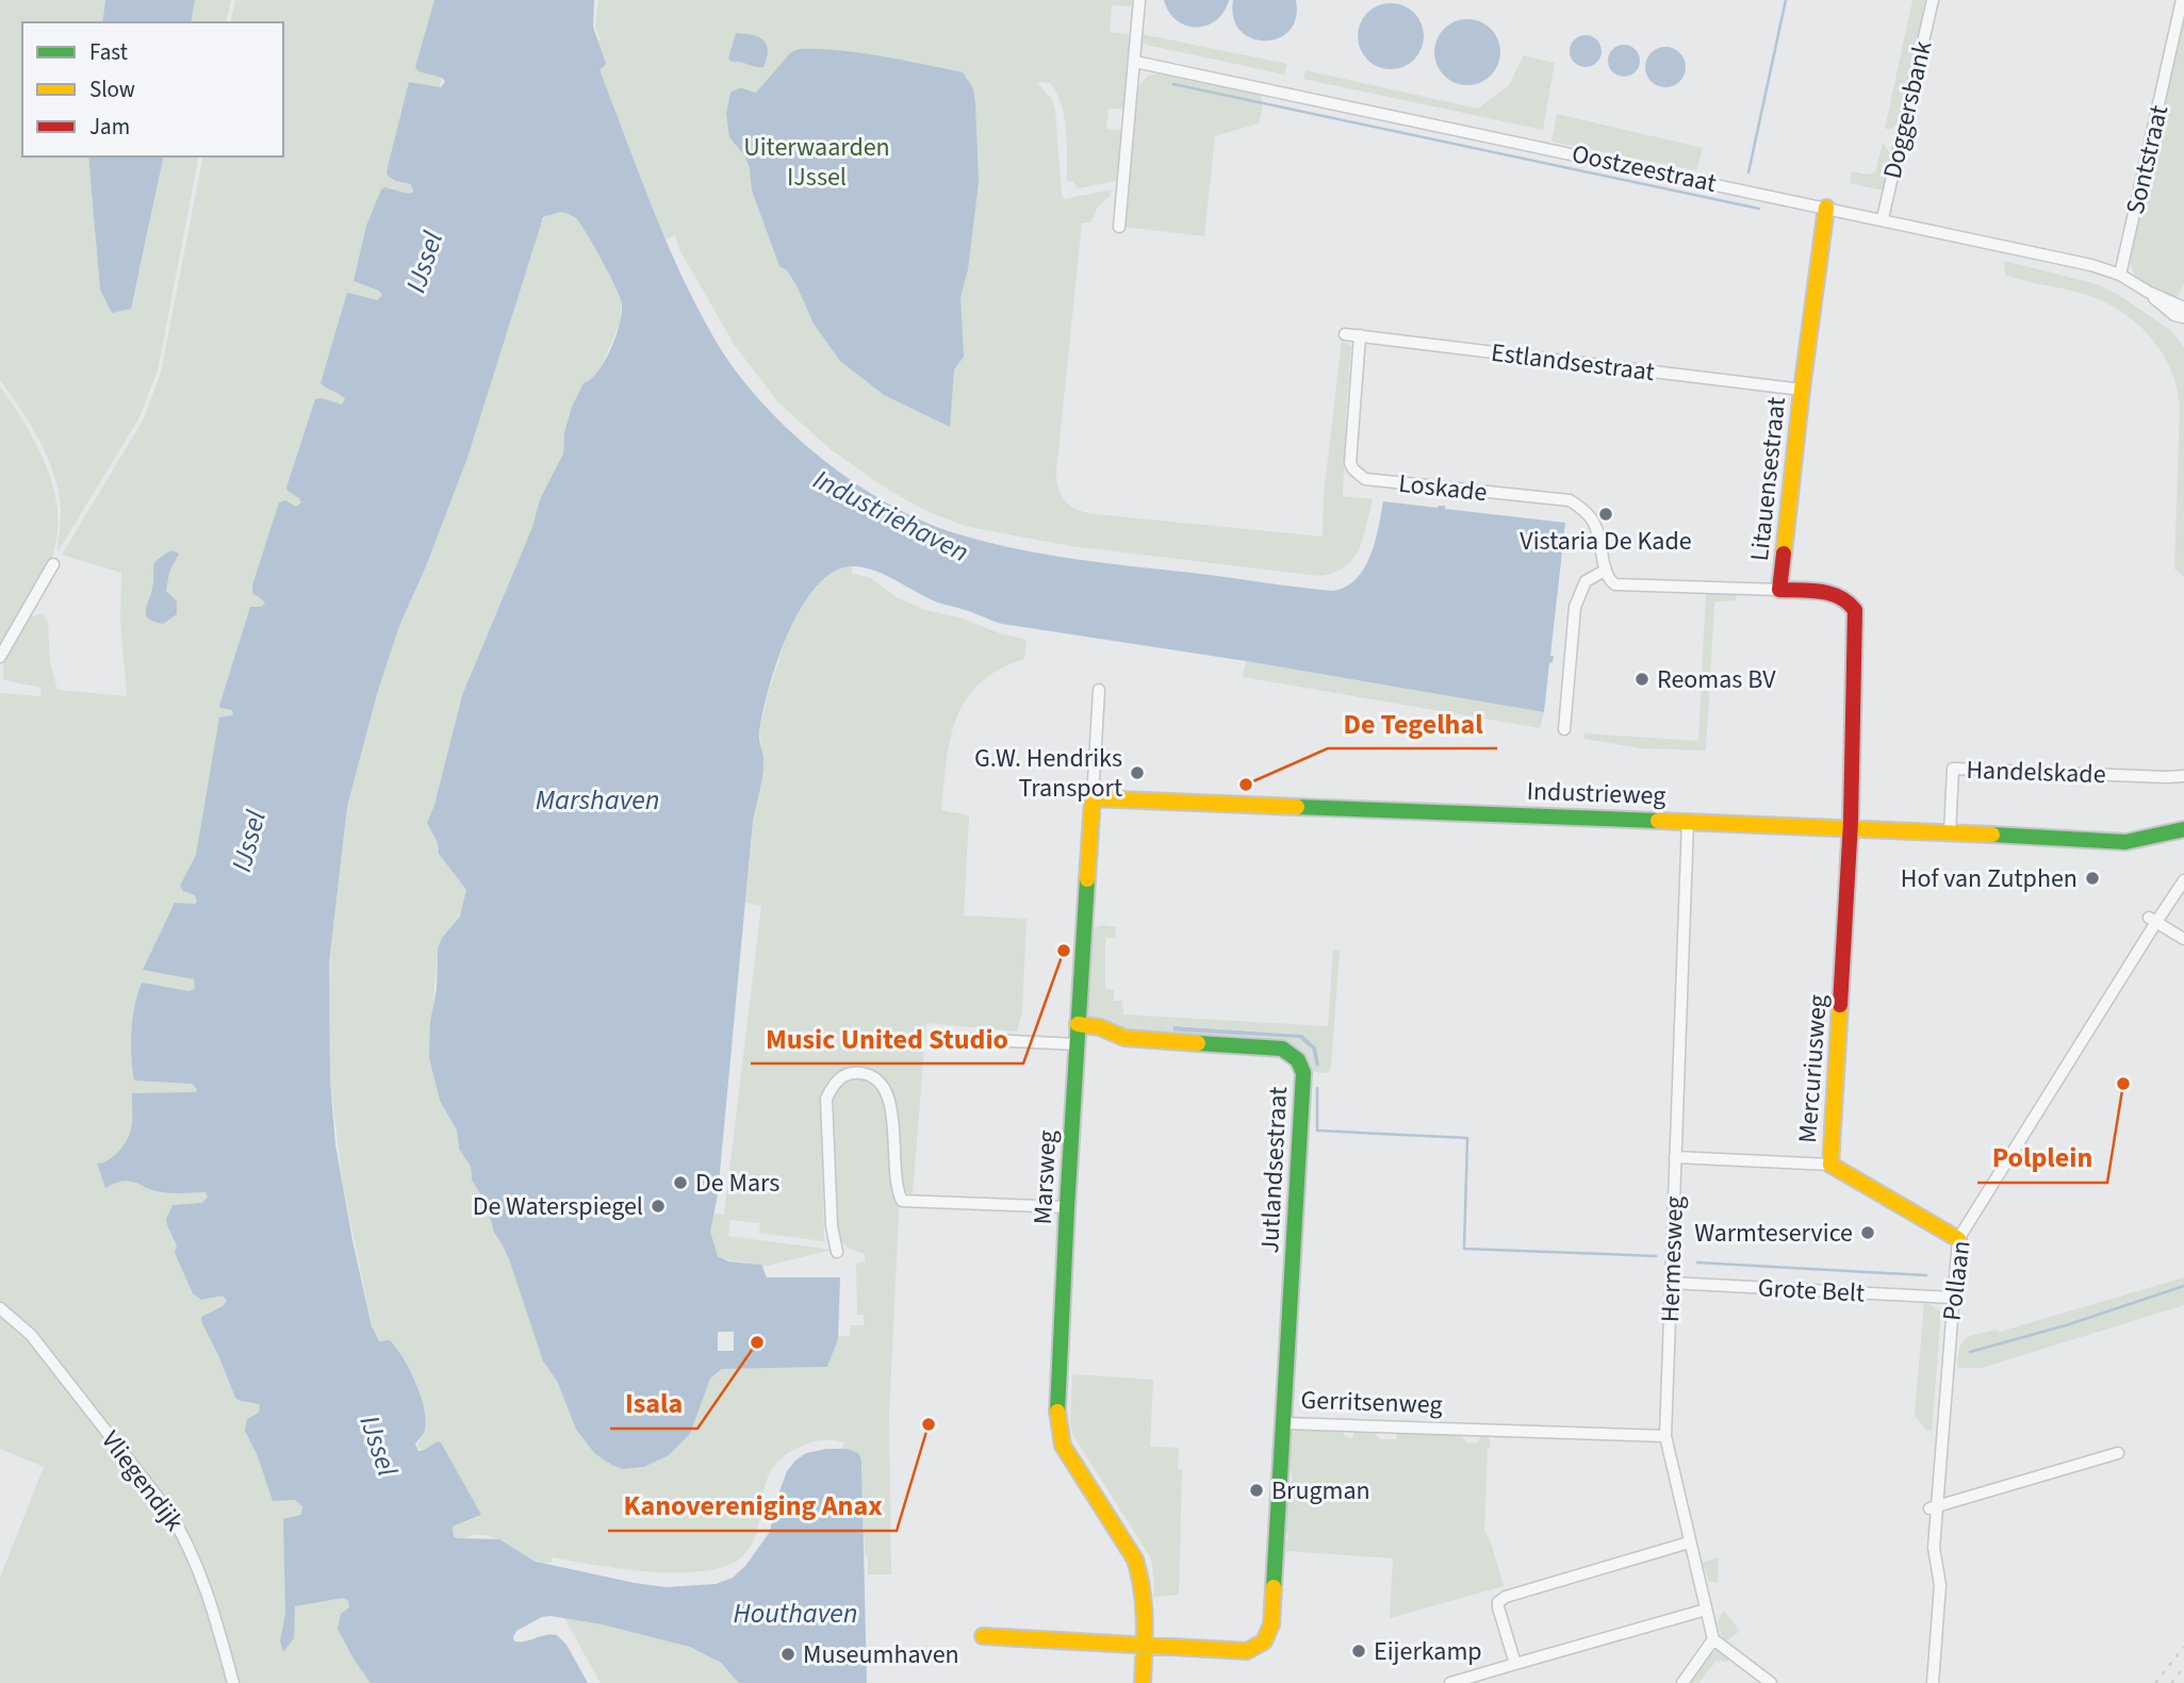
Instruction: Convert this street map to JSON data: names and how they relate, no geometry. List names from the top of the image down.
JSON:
{
  "streets": {
    "street": [
      "Doggersbank",
      "Sontstraat",
      "Oostzeestraat",
      "Estlandsestraat",
      "Litauensestraat",
      "Loskade",
      "Handelskade",
      "Industrieweg",
      "Mercuriusweg",
      "Jutlandsestraat",
      "Marsweg",
      "Hermesweg",
      "Pollaan",
      "Grote Belt",
      "Gerritsenweg",
      "Vliegendijk"
    ]
  },
  "crossings": [
    ["Doggersbank", "Oostzeestraat"],
    ["Sontstraat", "Oostzeestraat"],
    ["Oostzeestraat", "Litauensestraat"],
    ["Estlandsestraat", "Litauensestraat"],
    ["Estlandsestraat", "Loskade"],
    ["Litauensestraat", "Loskade"],
    ["Litauensestraat", "Industrieweg"],
    ["Litauensestraat", "Mercuriusweg"],
    ["Handelskade", "Industrieweg"],
    ["Industrieweg", "Mercuriusweg"],
    ["Industrieweg", "Marsweg"],
    ["Industrieweg", "Hermesweg"],
    ["Mercuriusweg", "Pollaan"],
    ["Jutlandsestraat", "Marsweg"],
    ["Jutlandsestraat", "Gerritsenweg"],
    ["Marsweg", "Gerritsenweg"],
    ["Hermesweg", "Grote Belt"],
    ["Hermesweg", "Gerritsenweg"],
    ["Pollaan", "Grote Belt"]
  ],
  "water": [
    "IJssel",
    "Industriehaven",
    "Marshaven",
    "Houthaven"
  ],
  "parks": ["Uiterwaarden IJssel"],
  "places": [
    "Vistaria De Kade",
    "Reomas BV",
    "G.W. Hendriks Transport",
    "De Tegelhal",
    "Hof van Zutphen",
    "Music United Studio",
    "Polplein",
    "De Mars",
    "De Waterspiegel",
    "Warmteservice",
    "Isala",
    "Kanovereniging Anax",
    "Brugman",
    "Eijerkamp",
    "Museumhaven"
  ],
  "legend": ["Fast", "Slow", "Jam"]
}
